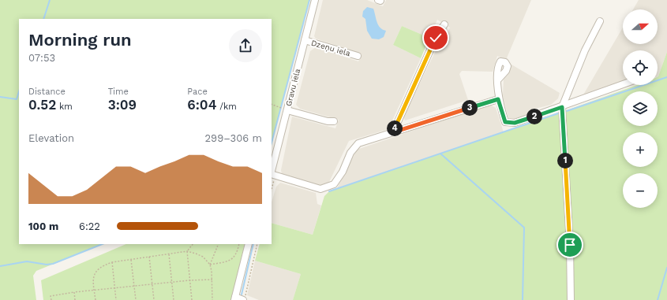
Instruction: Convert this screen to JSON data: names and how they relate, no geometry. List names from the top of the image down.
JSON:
{
  "streets": {
    "street": ["Dzeņu iela", "Gravu iela"]
  },
  "crossings": [
    ["Dzeņu iela", "Gravu iela"]
  ],
  "north": "right",
  "page": {
    "map_buttons": ["+", "−"],
    "heading": ["Morning run", "07:53"],
    "stats": [
      ["Distance", "0.52 km"],
      ["Time", "3:09"],
      ["Pace", "6:04 /km"]
    ],
    "pins": [
      "3",
      "2",
      "4",
      "1"
    ],
    "chart": ["Elevation", "299–306 m"],
    "list": [
      {
        "name": "100 m",
        "note": "6:22"
      }
    ]
  }
}
